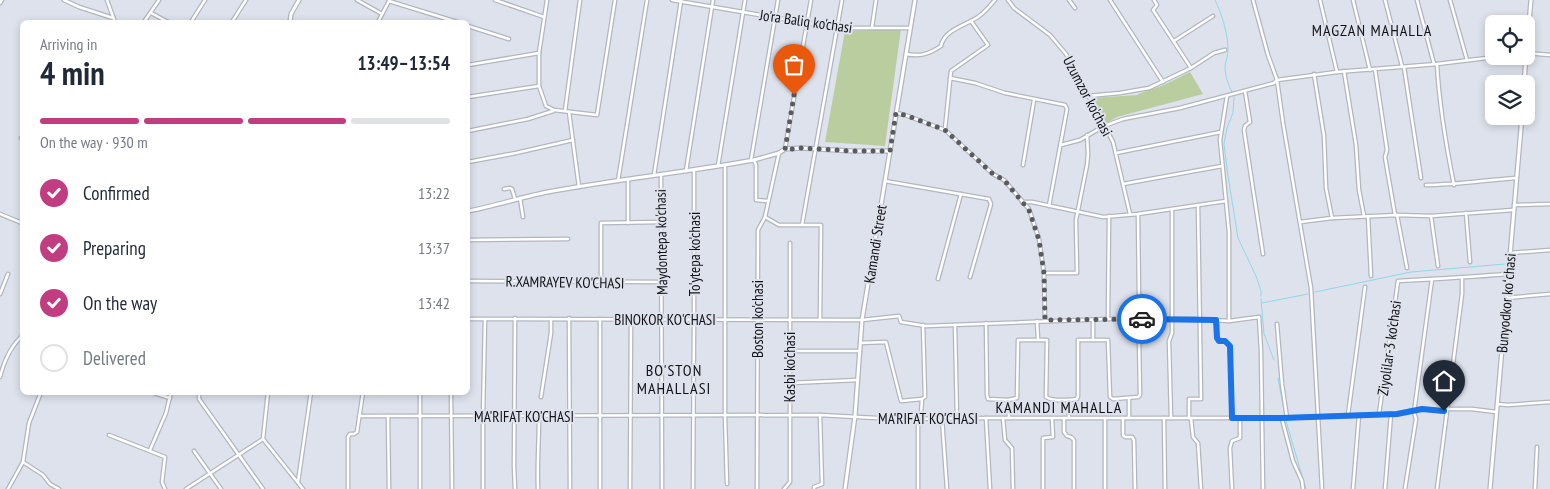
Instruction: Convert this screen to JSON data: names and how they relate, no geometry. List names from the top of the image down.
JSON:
{
  "streets": {
    "main road": ["Kamandi Street", "Bunyodkor koʻchasi"],
    "street": [
      "Jo'ra Baliq ko'chasi",
      "Uzumzor ko'chasi",
      "Maydontepa ko'chasi",
      "To'ytepa ko'chasi",
      "R.XAMRAYEV KO'CHASI",
      "BINOKOR KO'CHASI",
      "Boston ko'chasi",
      "Ziyolilar-3 ko'chasi",
      "Kasbi ko'chasi",
      "MA'RIFAT KO'CHASI"
    ]
  },
  "crossings": [
    ["Jo'ra Baliq ko'chasi", "Kamandi Street"],
    ["Maydontepa ko'chasi", "R.XAMRAYEV KO'CHASI"],
    ["Maydontepa ko'chasi", "BINOKOR KO'CHASI"],
    ["Maydontepa ko'chasi", "MA'RIFAT KO'CHASI"],
    ["Kamandi Street", "BINOKOR KO'CHASI"],
    ["Kamandi Street", "MA'RIFAT KO'CHASI"],
    ["To'ytepa ko'chasi", "BINOKOR KO'CHASI"],
    ["To'ytepa ko'chasi", "MA'RIFAT KO'CHASI"],
    ["Bunyodkor koʻchasi", "MA'RIFAT KO'CHASI"],
    ["BINOKOR KO'CHASI", "Boston ko'chasi"],
    ["BINOKOR KO'CHASI", "Kasbi ko'chasi"],
    ["Boston ko'chasi", "MA'RIFAT KO'CHASI"],
    ["Ziyolilar-3 ko'chasi", "MA'RIFAT KO'CHASI"],
    ["Kasbi ko'chasi", "MA'RIFAT KO'CHASI"]
  ],
  "districts": ["MAGZAN MAHALLA", "BO'STON MAHALLASI", "KAMANDI MAHALLA"],
  "page": {
    "heading": ["4 min", "Arriving in", "13:49–13:54"],
    "bar": "On the way · 930 m",
    "list": [
      ["Confirmed", "13:22"],
      ["Preparing", "13:37"],
      ["On the way", "13:42"],
      "Delivered"
    ]
  }
}
